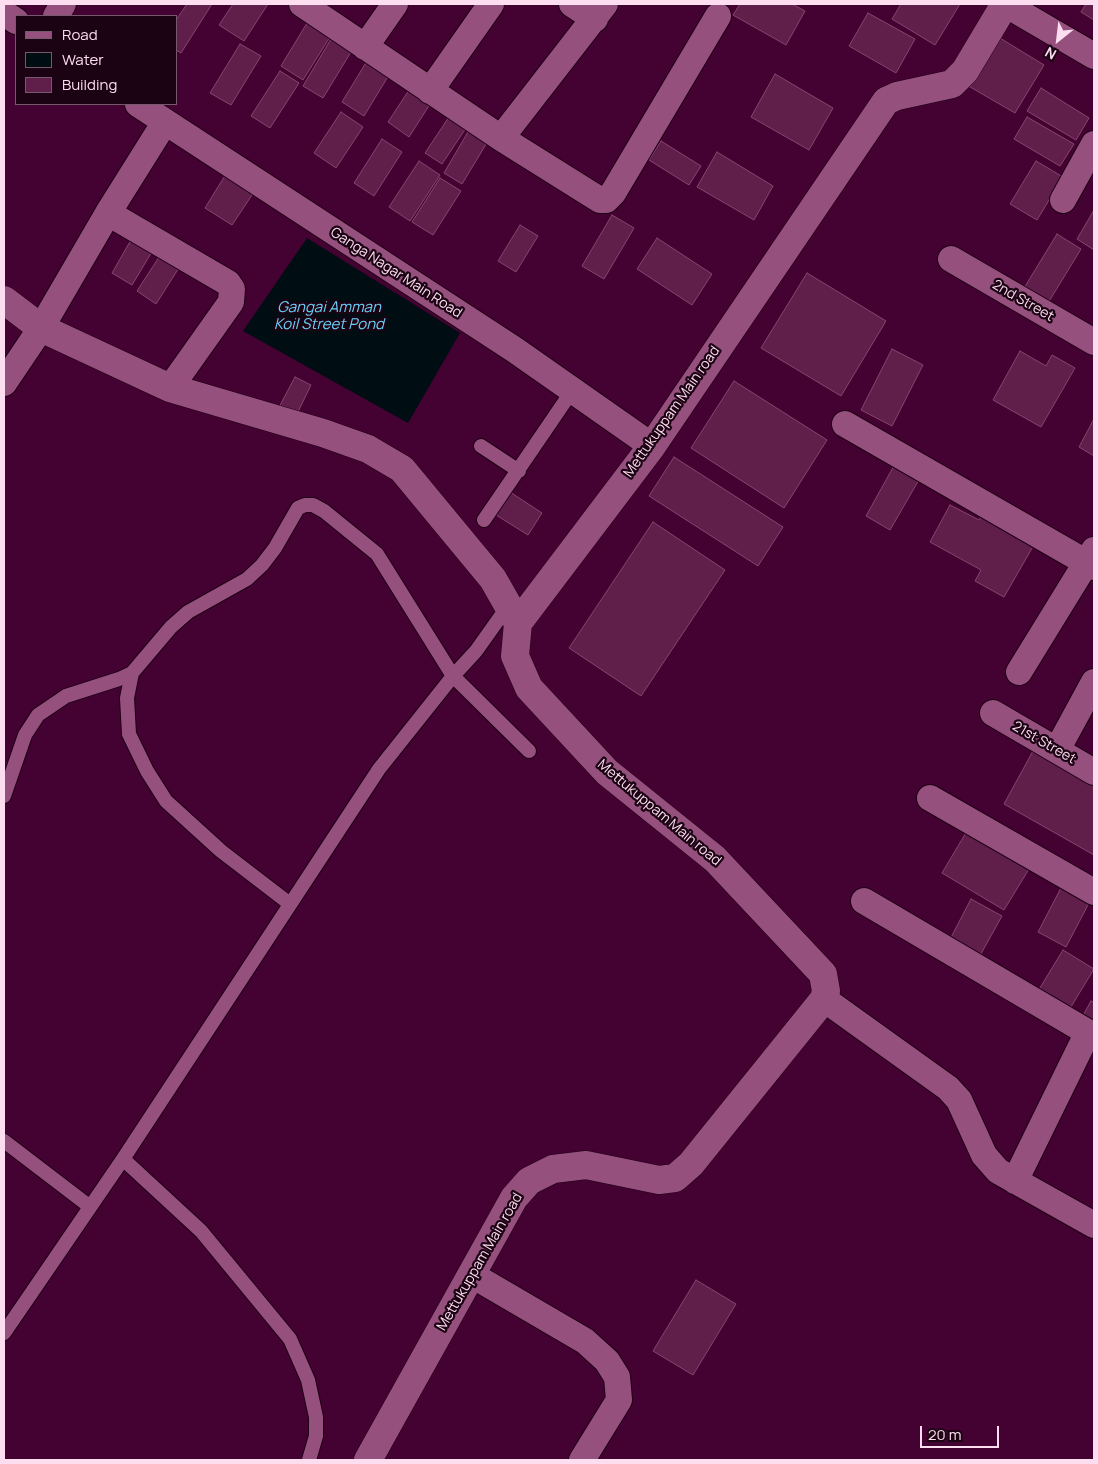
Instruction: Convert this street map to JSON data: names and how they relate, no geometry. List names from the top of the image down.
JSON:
{
  "streets": {
    "main road": ["Mettukuppam Main road"],
    "street": ["Ganga Nagar Main Road", "2nd Street", "21st Street"]
  },
  "crossings": [
    ["Ganga Nagar Main Road", "Mettukuppam Main road"]
  ],
  "water": ["Gangai Amman Koil Street Pond"],
  "legend": ["Road", "Water", "Building"],
  "scale_bar": "20 m",
  "north": "bottom left"
}
